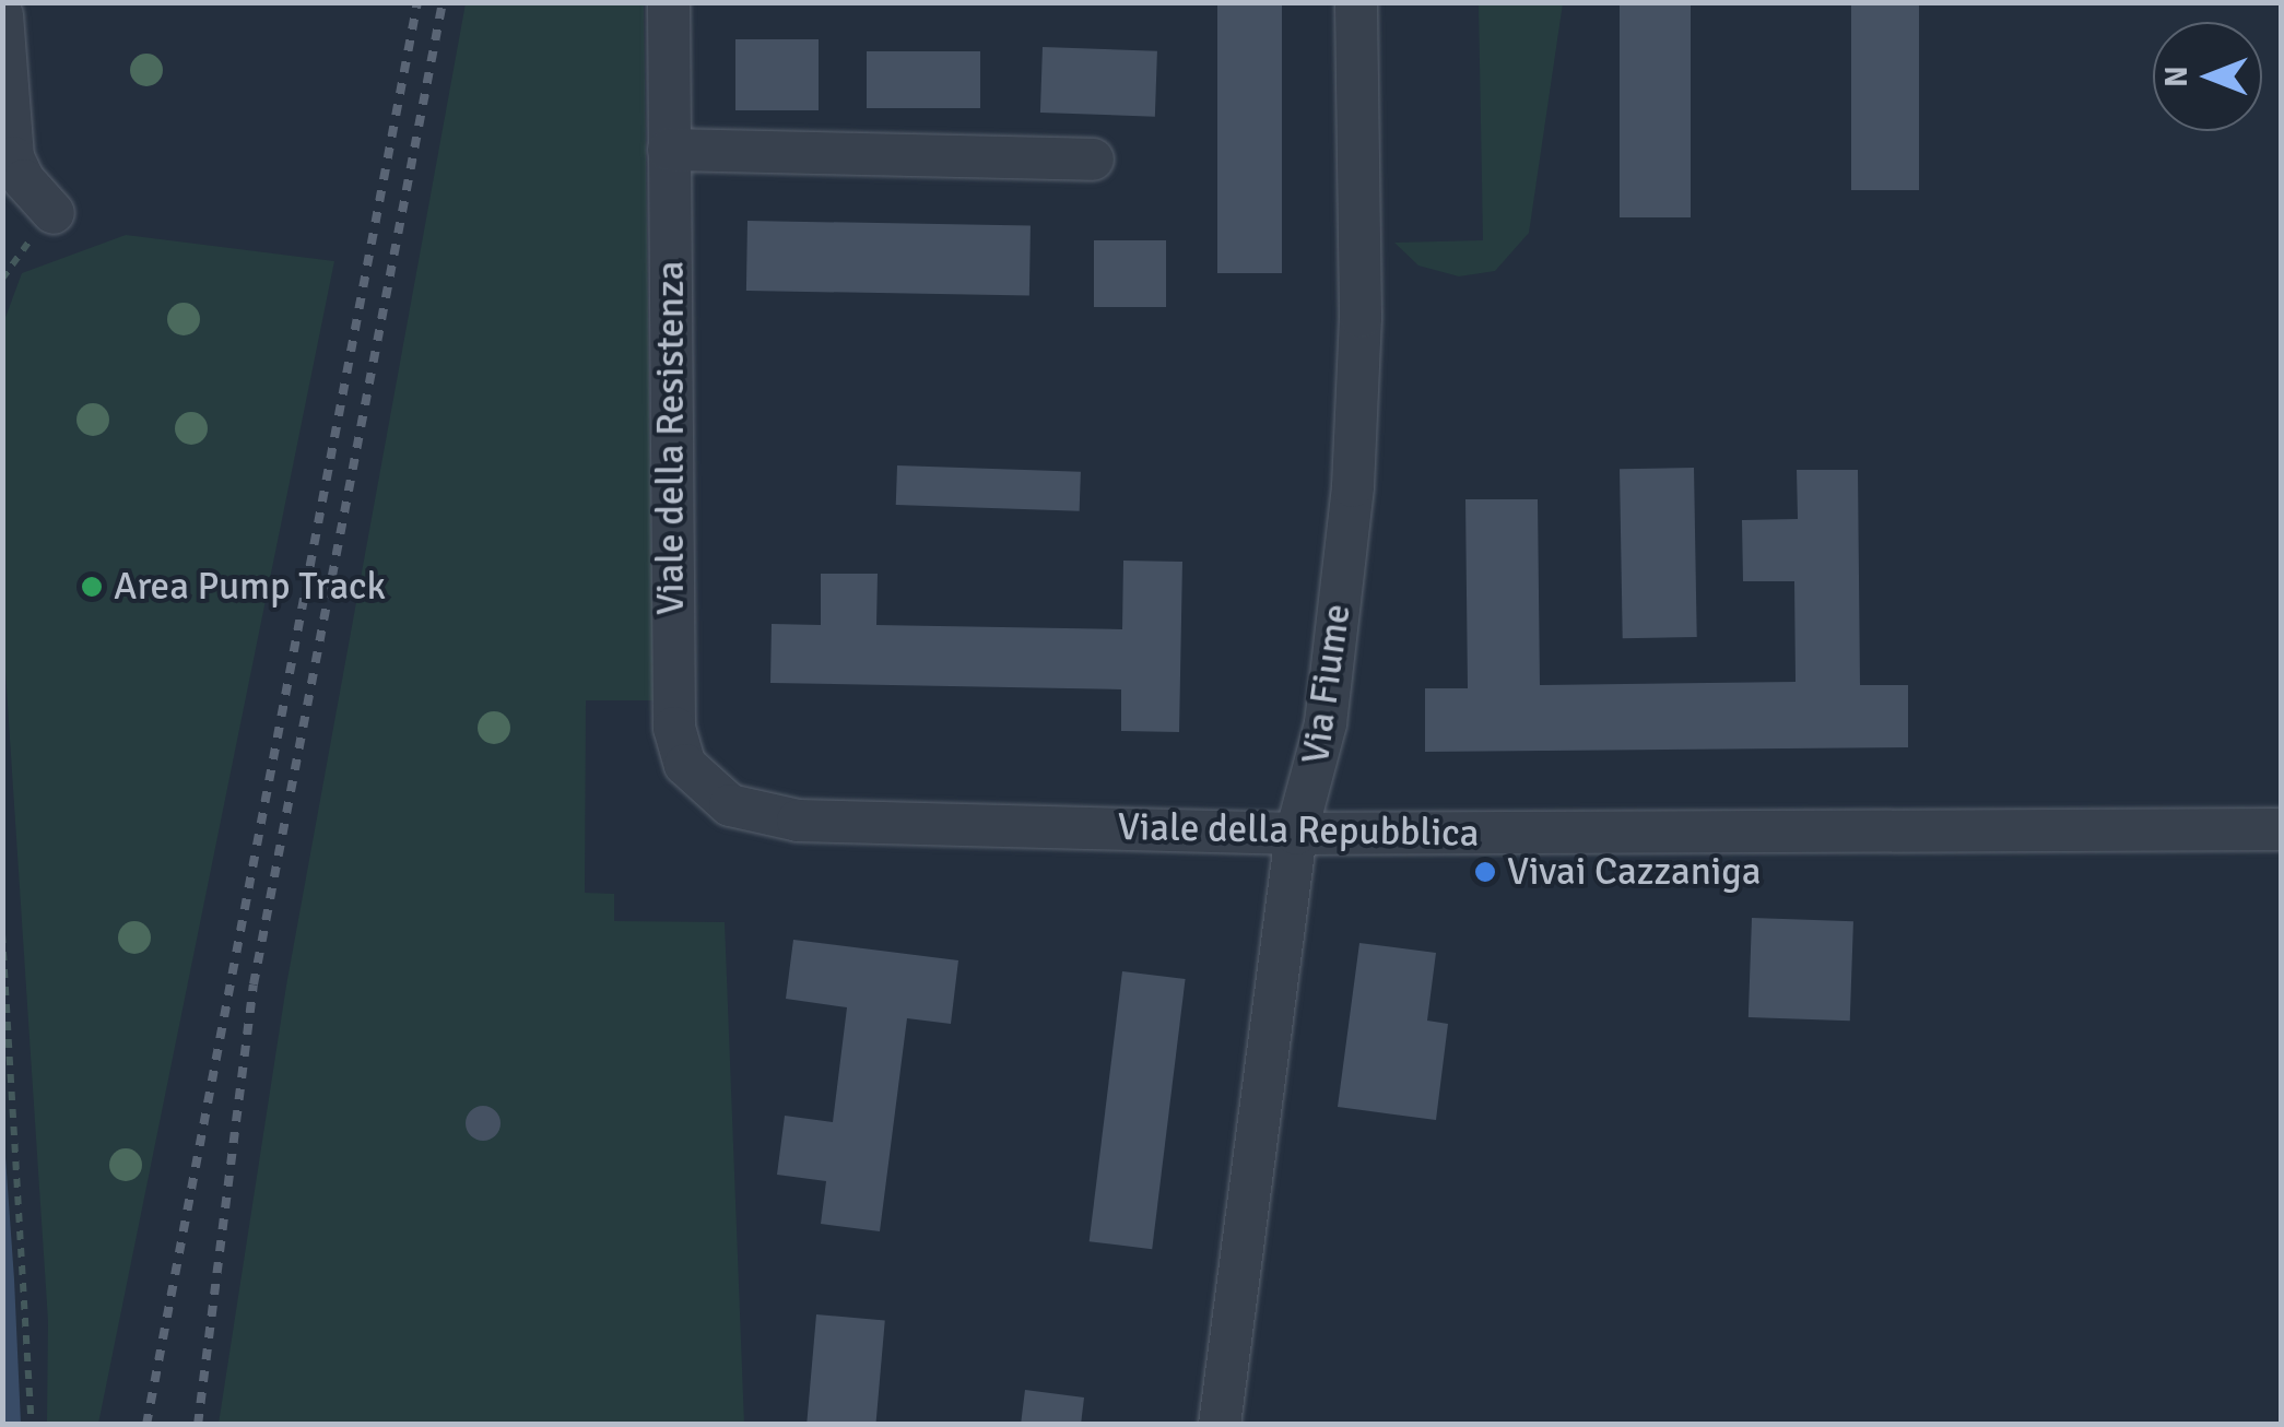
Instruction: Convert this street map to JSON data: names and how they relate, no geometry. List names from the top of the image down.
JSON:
{
  "streets": {
    "street": ["Viale della Resistenza", "Via Fiume", "Viale della Repubblica"]
  },
  "crossings": [
    ["Viale della Resistenza", "Viale della Repubblica"],
    ["Via Fiume", "Viale della Repubblica"]
  ],
  "places": ["Area Pump Track", "Vivai Cazzaniga"],
  "north": "left"
}
